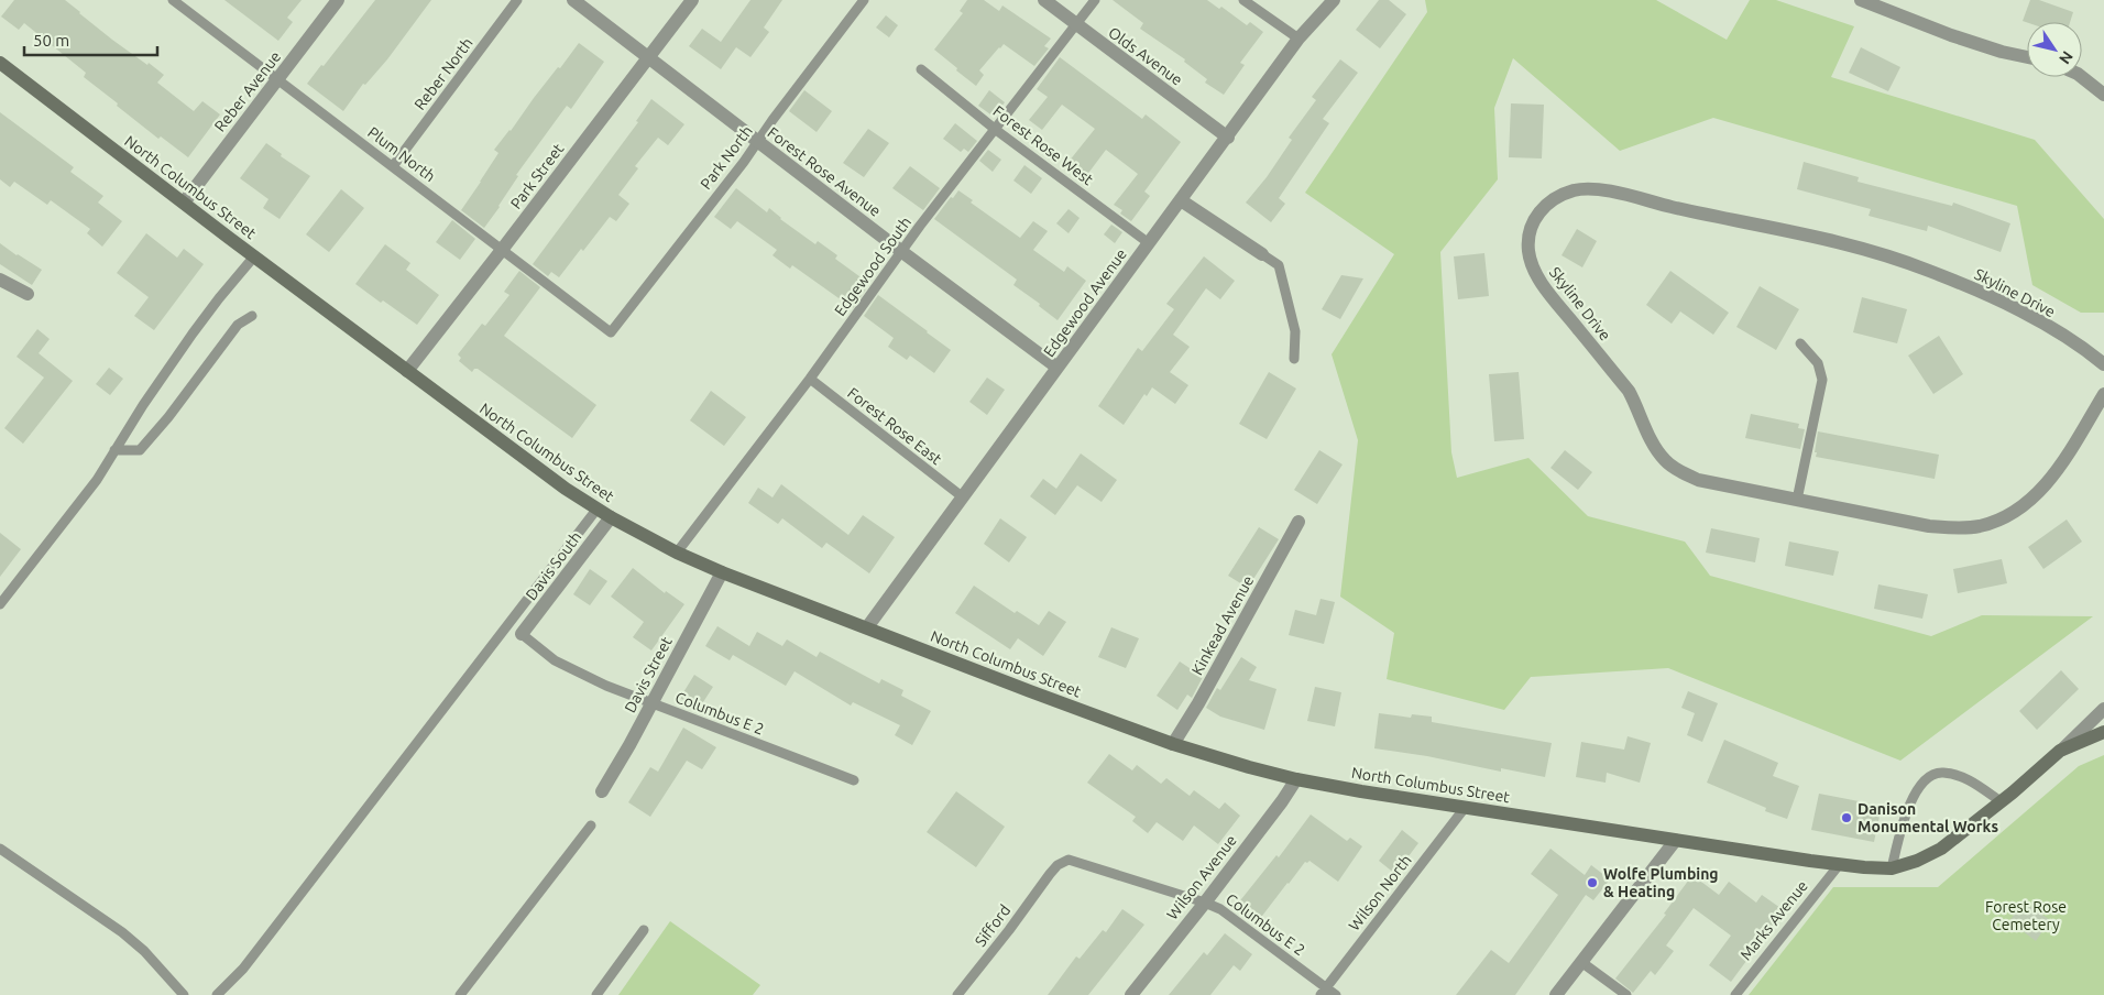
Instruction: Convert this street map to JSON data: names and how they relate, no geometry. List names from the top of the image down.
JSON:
{
  "streets": {
    "main road": ["North Columbus Street"],
    "street": [
      "Olds Avenue",
      "Reber Avenue",
      "Forest Rose Avenue",
      "Park Street",
      "Skyline Drive",
      "Edgewood Avenue",
      "Davis South",
      "Kinkead Avenue",
      "Davis Street",
      "Wilson Avenue"
    ],
    "lane": [
      "Reber North",
      "Forest Rose West",
      "Plum North",
      "Park North",
      "Edgewood South",
      "Forest Rose East",
      "Columbus E 2",
      "Wilson North",
      "Marks Avenue",
      "Sifford"
    ]
  },
  "crossings": [
    ["Olds Avenue", "Edgewood South"],
    ["Olds Avenue", "Edgewood Avenue"],
    ["Reber North", "Plum North"],
    ["Reber Avenue", "Plum North"],
    ["Reber Avenue", "North Columbus Street"],
    ["Forest Rose West", "Edgewood South"],
    ["Forest Rose West", "Edgewood Avenue"],
    ["Plum North", "Park North"],
    ["Plum North", "Park Street"],
    ["Park North", "Forest Rose Avenue"],
    ["Forest Rose Avenue", "Park Street"],
    ["Forest Rose Avenue", "Edgewood South"],
    ["Forest Rose Avenue", "Edgewood Avenue"],
    ["Park Street", "North Columbus Street"],
    ["North Columbus Street", "Edgewood South"],
    ["North Columbus Street", "Edgewood Avenue"],
    ["North Columbus Street", "Davis South"],
    ["North Columbus Street", "Kinkead Avenue"],
    ["North Columbus Street", "Davis Street"],
    ["North Columbus Street", "Wilson Avenue"],
    ["North Columbus Street", "Wilson North"],
    ["North Columbus Street", "Marks Avenue"],
    ["Edgewood South", "Forest Rose East"],
    ["Edgewood Avenue", "Forest Rose East"],
    ["Davis South", "Columbus E 2"],
    ["Davis Street", "Columbus E 2"],
    ["Columbus E 2", "Wilson Avenue"],
    ["Columbus E 2", "Wilson North"],
    ["Columbus E 2", "Sifford"]
  ],
  "parks": ["Forest Rose Cemetery"],
  "places": ["Danison Monumental Works", "Wolfe Plumbing & Heating"],
  "scale_bar": "50 m",
  "north": "bottom right"
}
